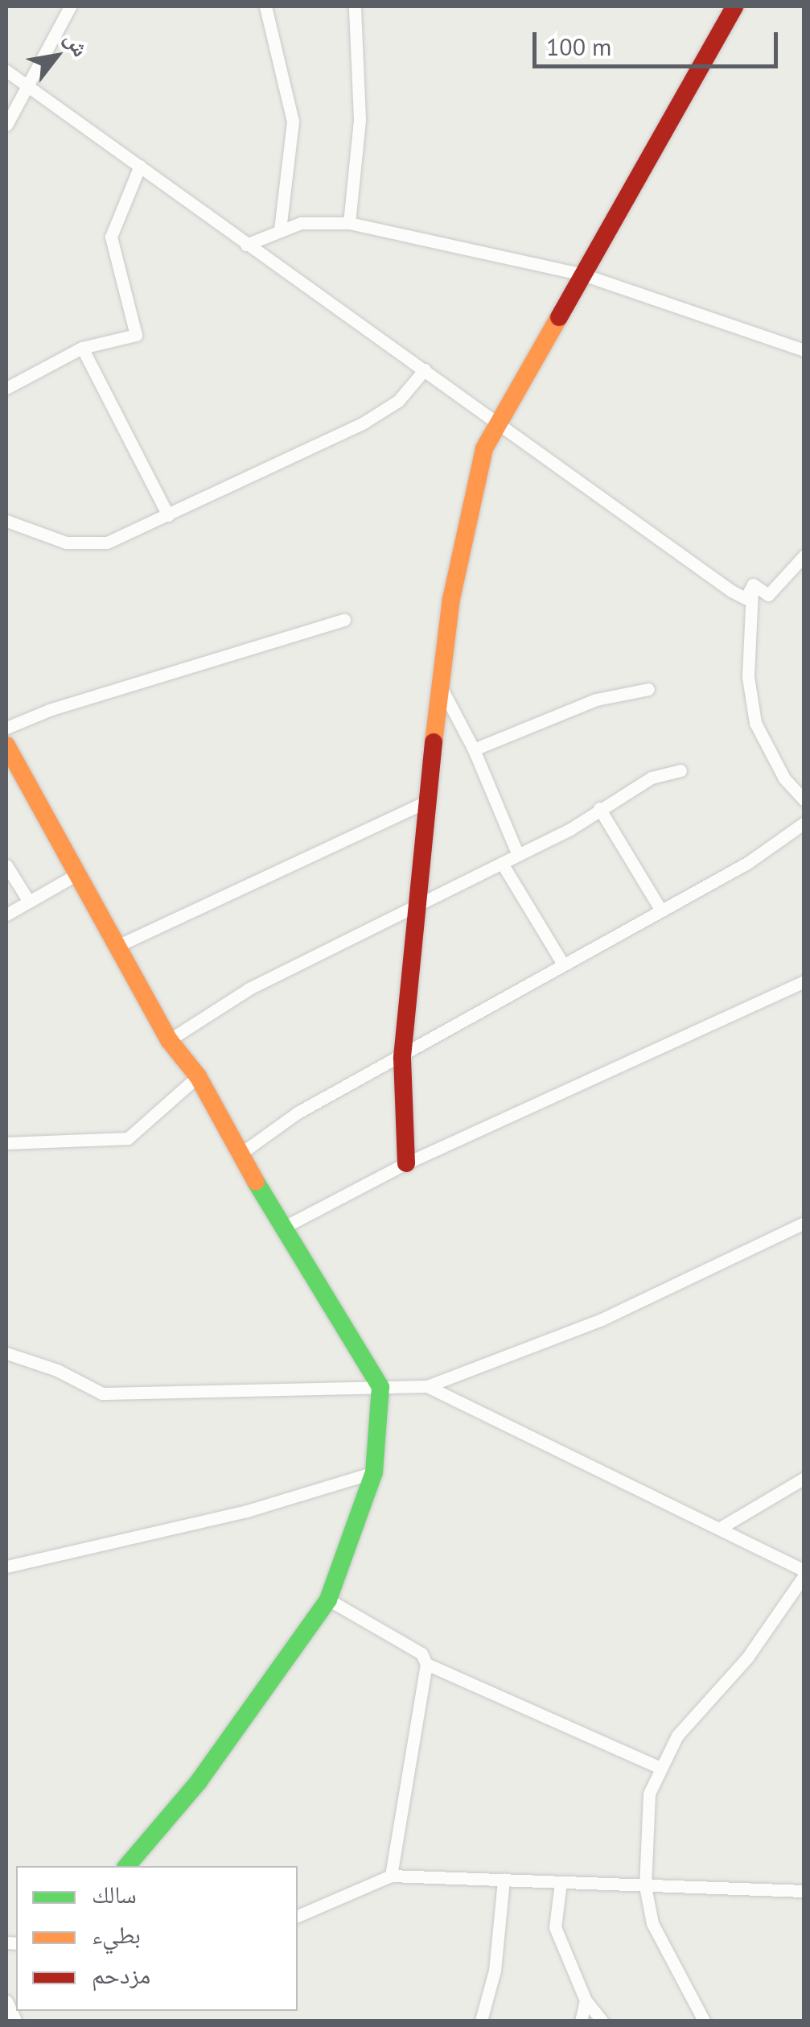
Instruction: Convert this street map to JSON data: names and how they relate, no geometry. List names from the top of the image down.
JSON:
{
  "legend": ["سالك", "بطيء", "مزدحم"],
  "scale_bar": "100 m",
  "north": "top right"
}
